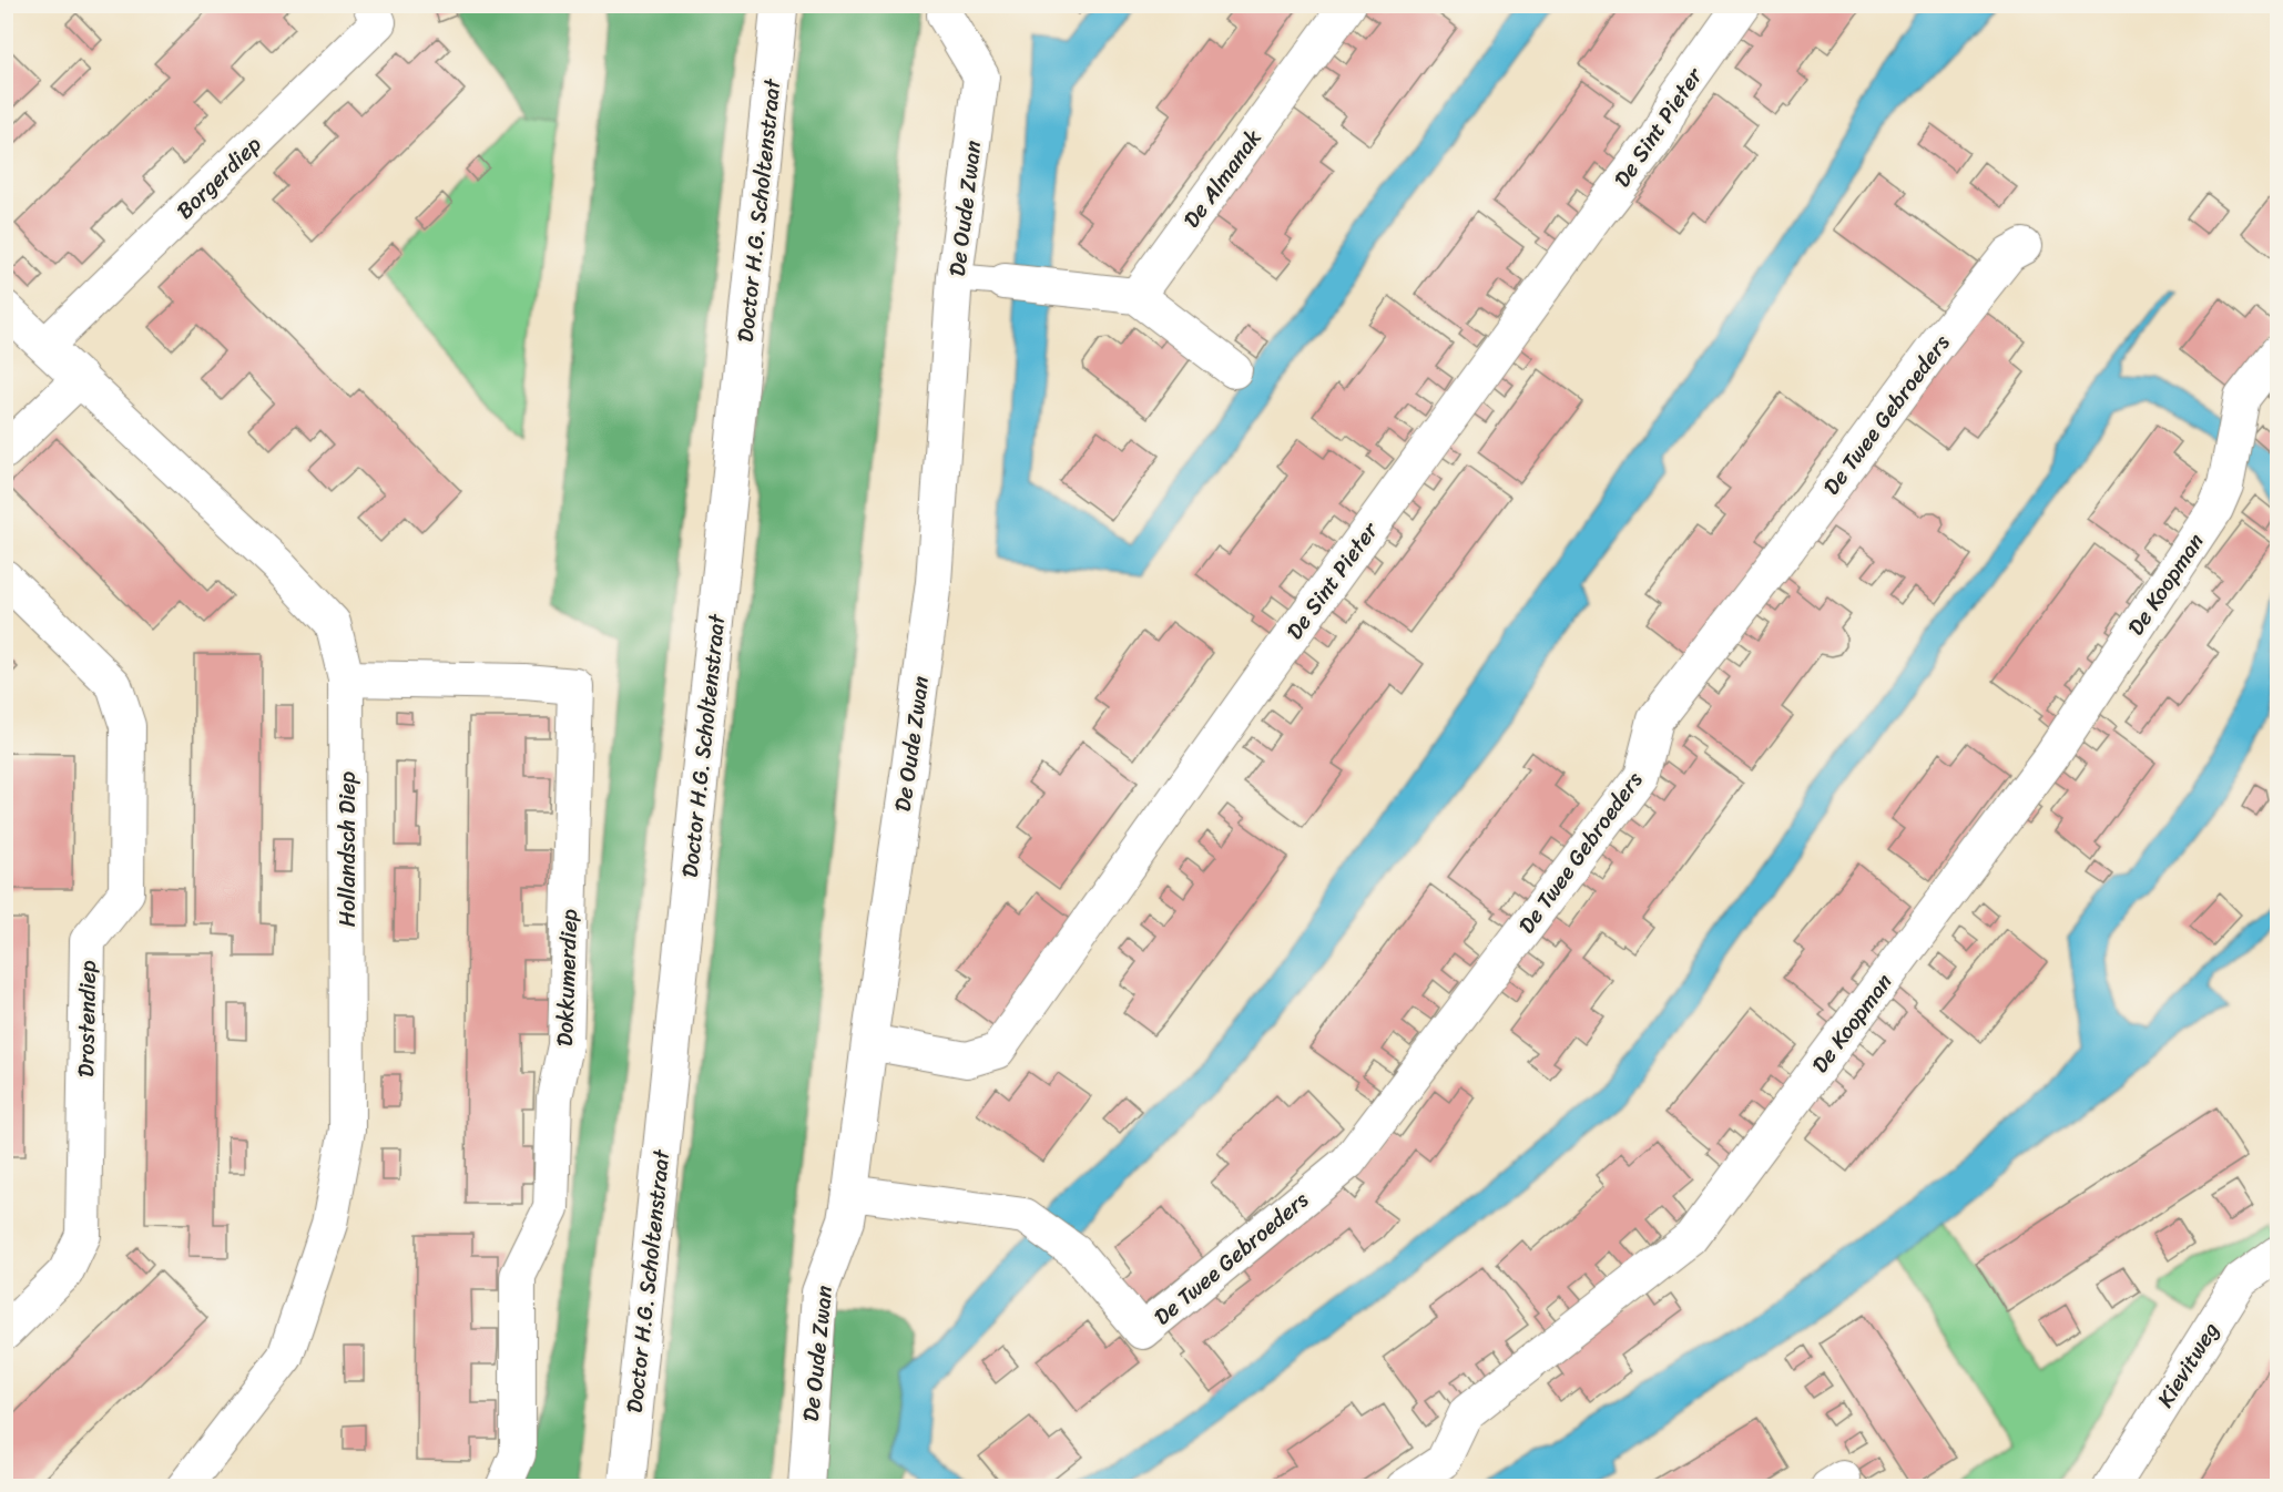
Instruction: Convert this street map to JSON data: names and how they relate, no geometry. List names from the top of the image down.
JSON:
{
  "streets": {
    "main road": ["Doctor H.G. Scholtenstraat"],
    "street": [
      "De Sint Pieter",
      "Borgerdiep",
      "De Almanak",
      "De Oude Zwan",
      "De Twee Gebroeders",
      "De Koopman",
      "Hollandsch Diep",
      "Dokkumerdiep",
      "Drostendiep",
      "Kievitweg"
    ]
  },
  "crossings": [
    ["De Sint Pieter", "De Oude Zwan"],
    ["Borgerdiep", "Hollandsch Diep"],
    ["De Oude Zwan", "De Twee Gebroeders"],
    ["Hollandsch Diep", "Dokkumerdiep"]
  ]
}
